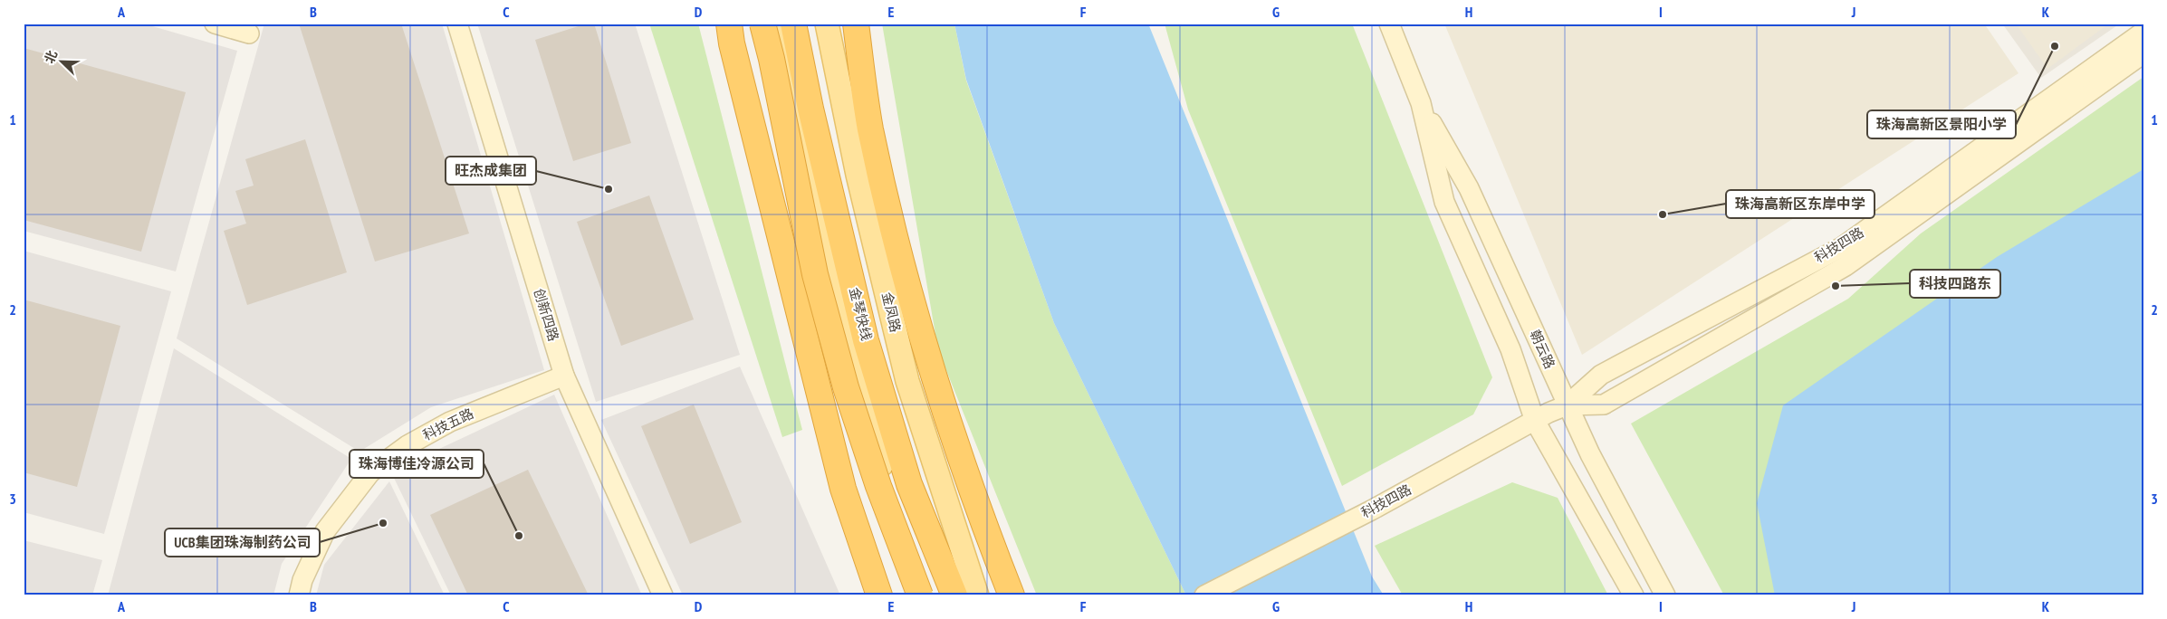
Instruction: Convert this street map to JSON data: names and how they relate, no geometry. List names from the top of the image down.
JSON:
{
  "streets": {
    "highway": ["金琴快线"],
    "main road": ["金凤路"],
    "street": [
      "科技四路",
      "创新四路",
      "朝云路",
      "科技五路"
    ]
  },
  "crossings": [
    ["科技四路", "朝云路"],
    ["创新四路", "科技五路"]
  ],
  "places": [
    "珠海高新区景阳小学",
    "旺杰成集团",
    "珠海高新区东岸中学",
    "科技四路东",
    "UCB集团珠海制药公司",
    "珠海博佳冷源公司"
  ],
  "north": "top left",
  "grid": {
    "columns": [
      "A",
      "B",
      "C",
      "D",
      "E",
      "F",
      "G",
      "H",
      "I",
      "J",
      "K"
    ],
    "rows": ["1", "2", "3"]
  }
}
